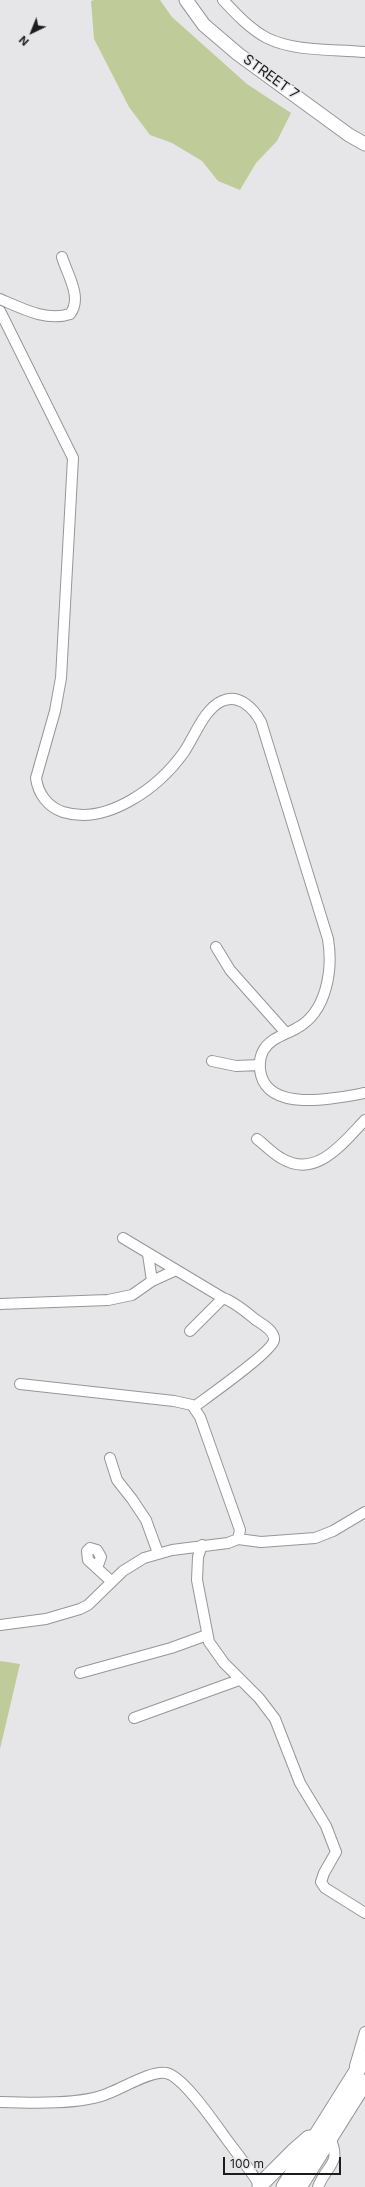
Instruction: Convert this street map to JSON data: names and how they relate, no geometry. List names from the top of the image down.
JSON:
{
  "streets": {
    "main road": ["STREET 7"]
  },
  "scale_bar": "100 m",
  "north": "bottom left"
}
